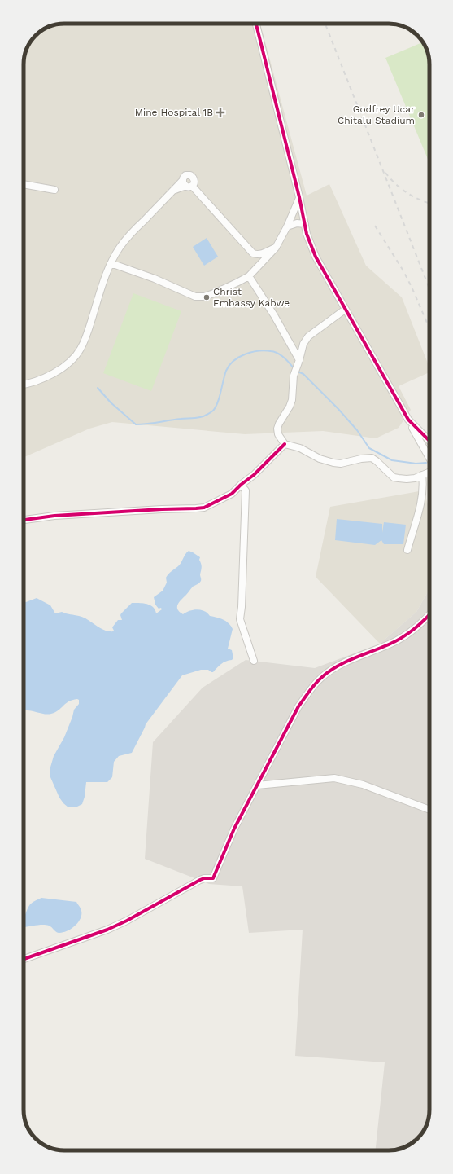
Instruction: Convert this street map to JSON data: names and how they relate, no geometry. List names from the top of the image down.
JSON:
{
  "places": {
    "health": ["Mine Hospital 1B"],
    "other": ["Godfrey Ucar Chitalu Stadium", "Christ Embassy Kabwe"]
  }
}
